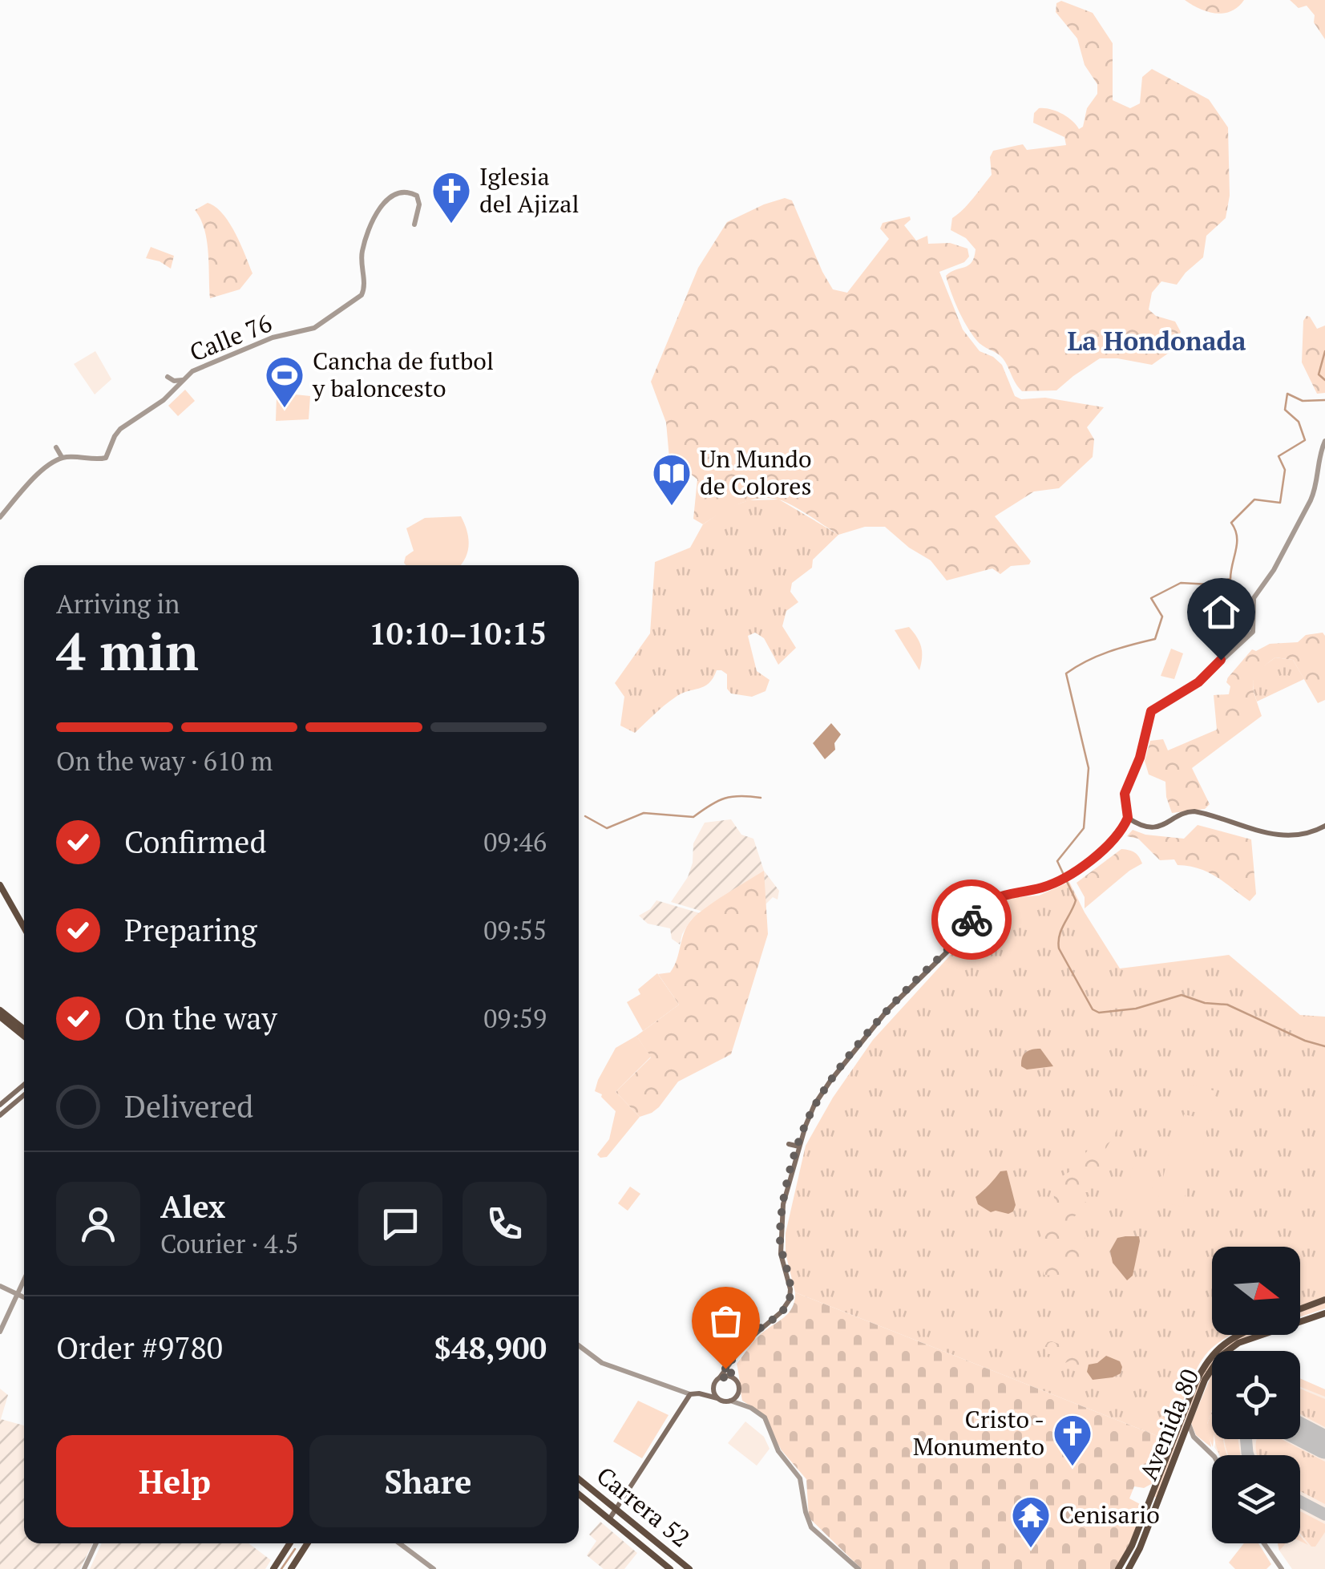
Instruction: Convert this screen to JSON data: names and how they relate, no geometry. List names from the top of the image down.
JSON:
{
  "streets": {
    "main road": ["Avenida 80", "Carrera 52"],
    "street": ["Calle 76"]
  },
  "districts": ["La Hondonada"],
  "places": {
    "church": ["Iglesia del Ajizal", "Cristo - Monumento"],
    "sports": ["Cancha de futbol y baloncesto"],
    "library": ["Un Mundo de Colores"],
    "temple": ["Cenisario"]
  },
  "north": "right",
  "page": {
    "heading": ["4 min", "Arriving in", "10:10–10:15"],
    "panel": [
      "Alex",
      "Courier · 4.5",
      "Order #9780",
      "$48,900"
    ],
    "bar": "On the way · 610 m",
    "list": [
      ["Confirmed", "09:46"],
      ["Preparing", "09:55"],
      ["On the way", "09:59"],
      "Delivered"
    ],
    "buttons": ["Help", "Share"]
  }
}
